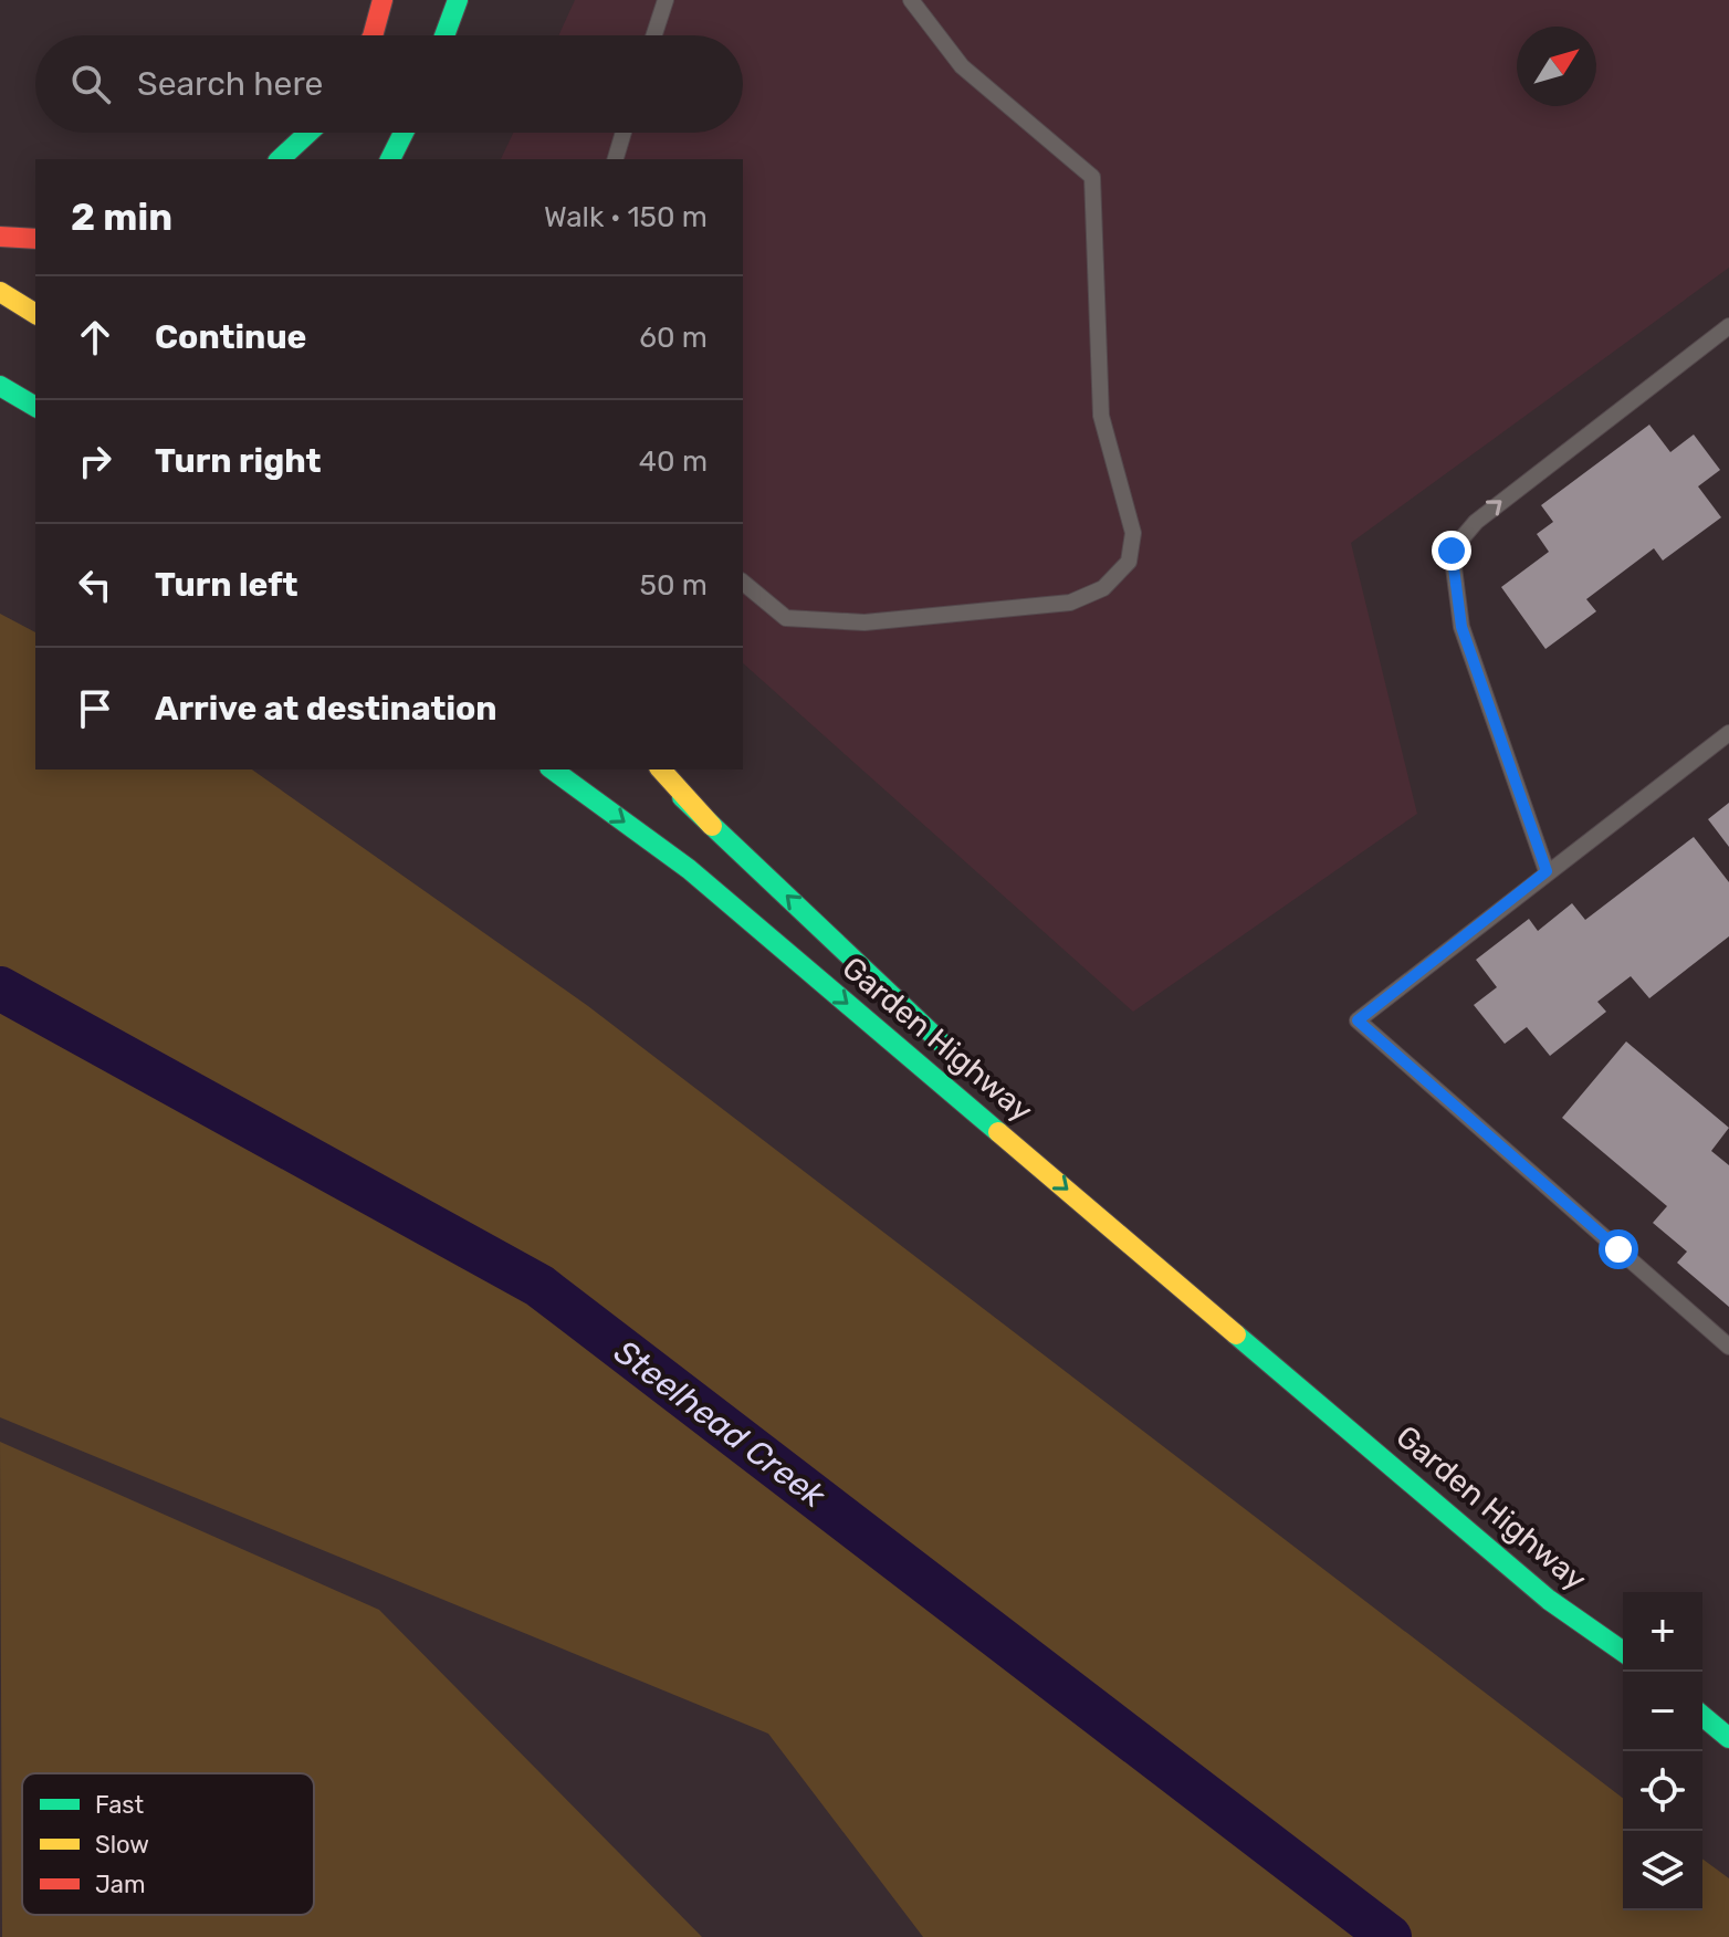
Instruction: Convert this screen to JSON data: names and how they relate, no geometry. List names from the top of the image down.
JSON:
{
  "streets": {
    "main road": ["Garden Highway"]
  },
  "water": ["Steelhead Creek"],
  "legend": ["Fast", "Slow", "Jam"],
  "north": "top right",
  "page": {
    "search": "Search here",
    "heading": ["2 min", "Walk · 150 m"],
    "list": [
      ["Continue", "60 m"],
      ["Turn right", "40 m"],
      ["Turn left", "50 m"],
      "Arrive at destination"
    ],
    "map_buttons": ["+", "−"]
  }
}
